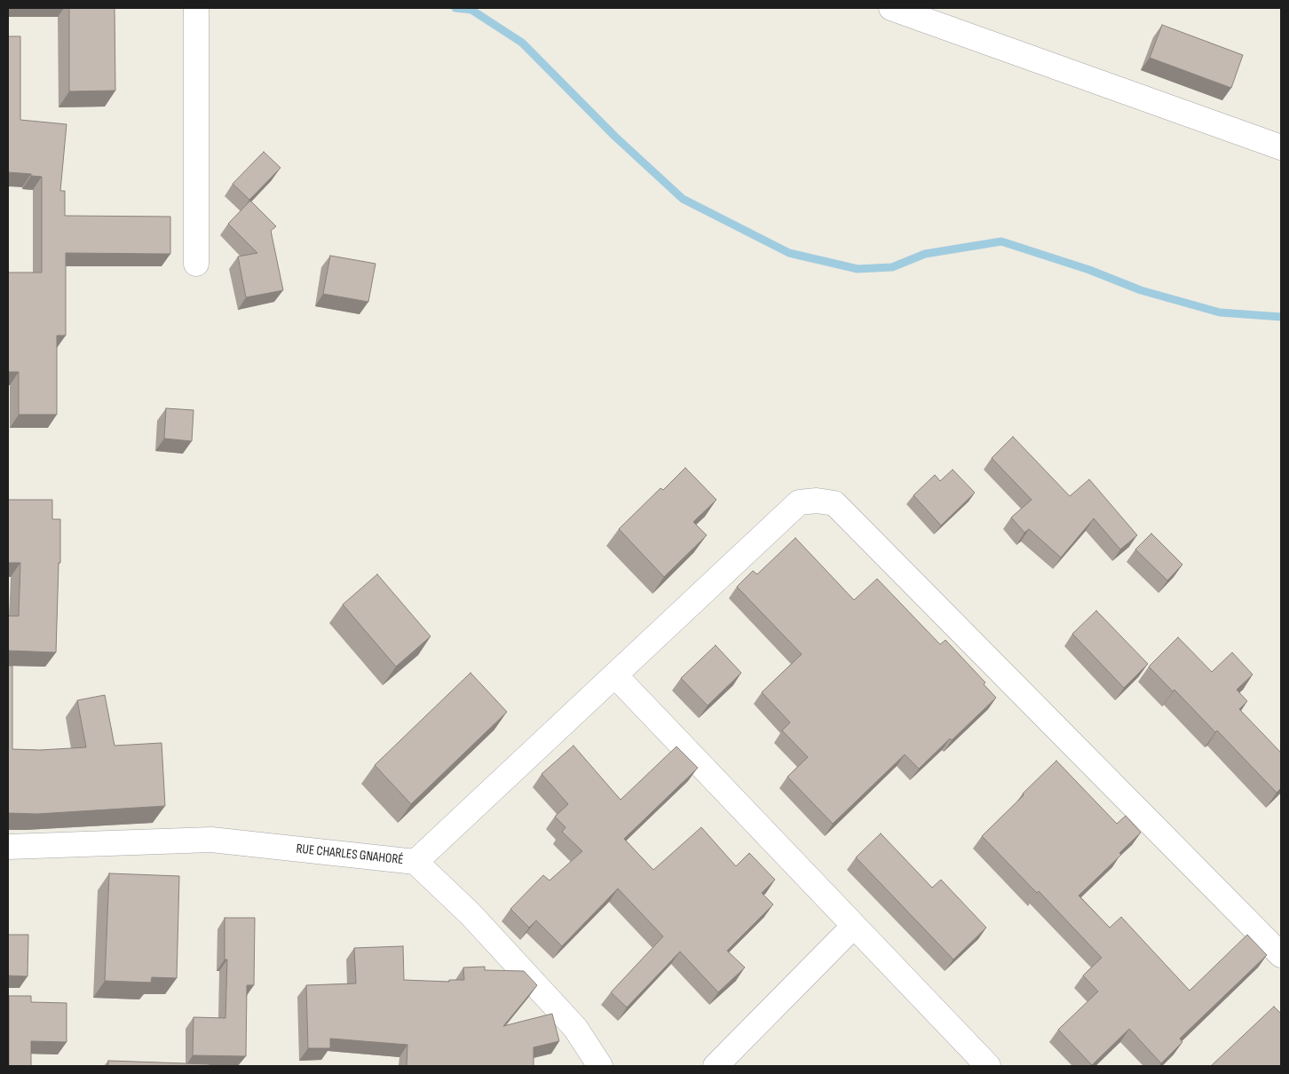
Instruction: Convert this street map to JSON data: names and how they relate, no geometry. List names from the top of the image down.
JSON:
{
  "streets": {
    "street": ["RUE CHARLES GNAHORÉ"]
  }
}
